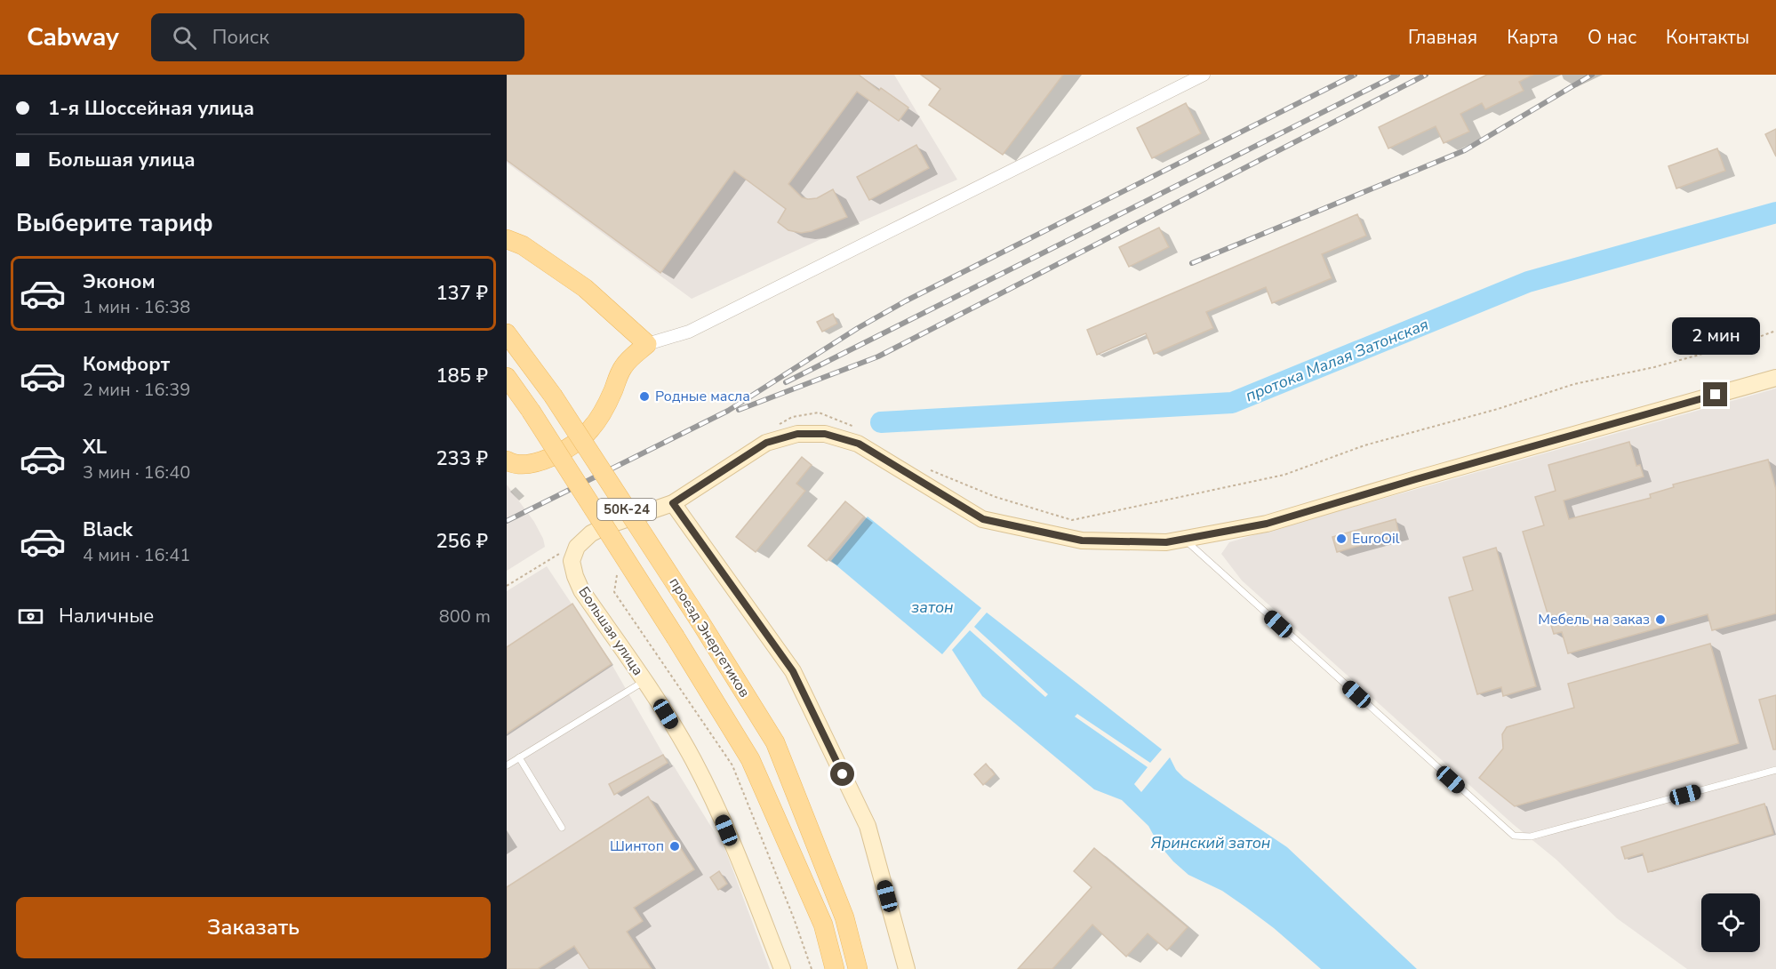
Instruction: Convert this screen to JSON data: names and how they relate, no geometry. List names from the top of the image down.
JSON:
{
  "streets": {
    "main road": ["50К-24", "Большая улица", "проезд Энергетиков"]
  },
  "water": ["протока Малая Затонская", "затон", "Яринский затон"],
  "places": [
    "Родные масла",
    "EuroOil",
    "Мебель на заказ",
    "Шинтоп"
  ],
  "page": {
    "header": "Cabway",
    "search": "Поиск",
    "nav": [
      "Главная",
      "Карта",
      "О нас",
      "Контакты"
    ],
    "banner": ["1-я Шоссейная улица", "Большая улица"],
    "heading": "Выберите тариф",
    "list": [
      {
        "name": "Эконом",
        "note": "1 мин · 16:38",
        "value": "137 ₽"
      },
      {
        "name": "Комфорт",
        "note": "2 мин · 16:39",
        "value": "185 ₽"
      },
      {
        "name": "XL",
        "note": "3 мин · 16:40",
        "value": "233 ₽"
      },
      {
        "name": "Black",
        "note": "4 мин · 16:41",
        "value": "256 ₽"
      }
    ],
    "bubble": "2 мин",
    "pay": ["Наличные", "800 m"],
    "buttons": "Заказать"
  }
}
